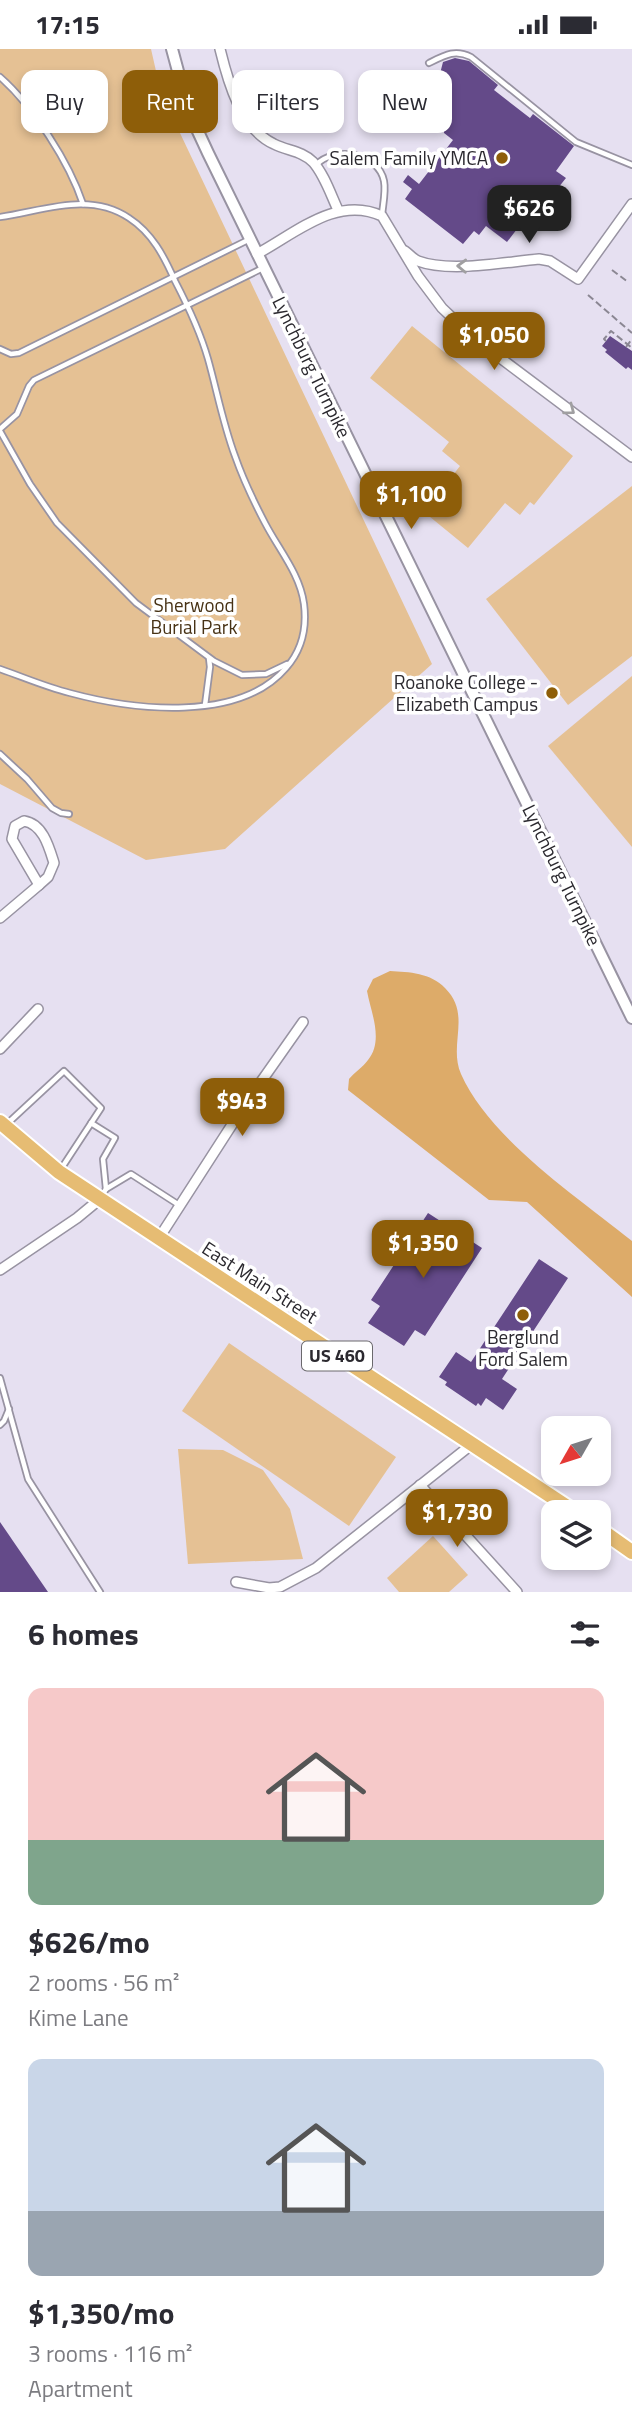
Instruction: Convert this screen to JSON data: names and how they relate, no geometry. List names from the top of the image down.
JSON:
{
  "streets": {
    "main road": ["East Main Street", "US 460"],
    "street": ["Lynchburg Turnpike"]
  },
  "parks": ["Sherwood Burial Park"],
  "places": ["Salem Family YMCA", "Roanoke College - Elizabeth Campus", "Berglund Ford Salem"],
  "north": "bottom left",
  "page": {
    "status": "17:15",
    "chip": [
      "Buy",
      "Rent",
      "Filters",
      "New"
    ],
    "price": [
      "$626",
      "$1,050",
      "$1,100",
      "$943",
      "$1,350",
      "$1,730"
    ],
    "heading": "6 homes",
    "list": [
      {
        "name": "$626/mo",
        "note": "2 rooms · 56 m² · Kime Lane"
      },
      {
        "name": "$1,350/mo",
        "note": "3 rooms · 116 m² · Apartment"
      }
    ]
  }
}
